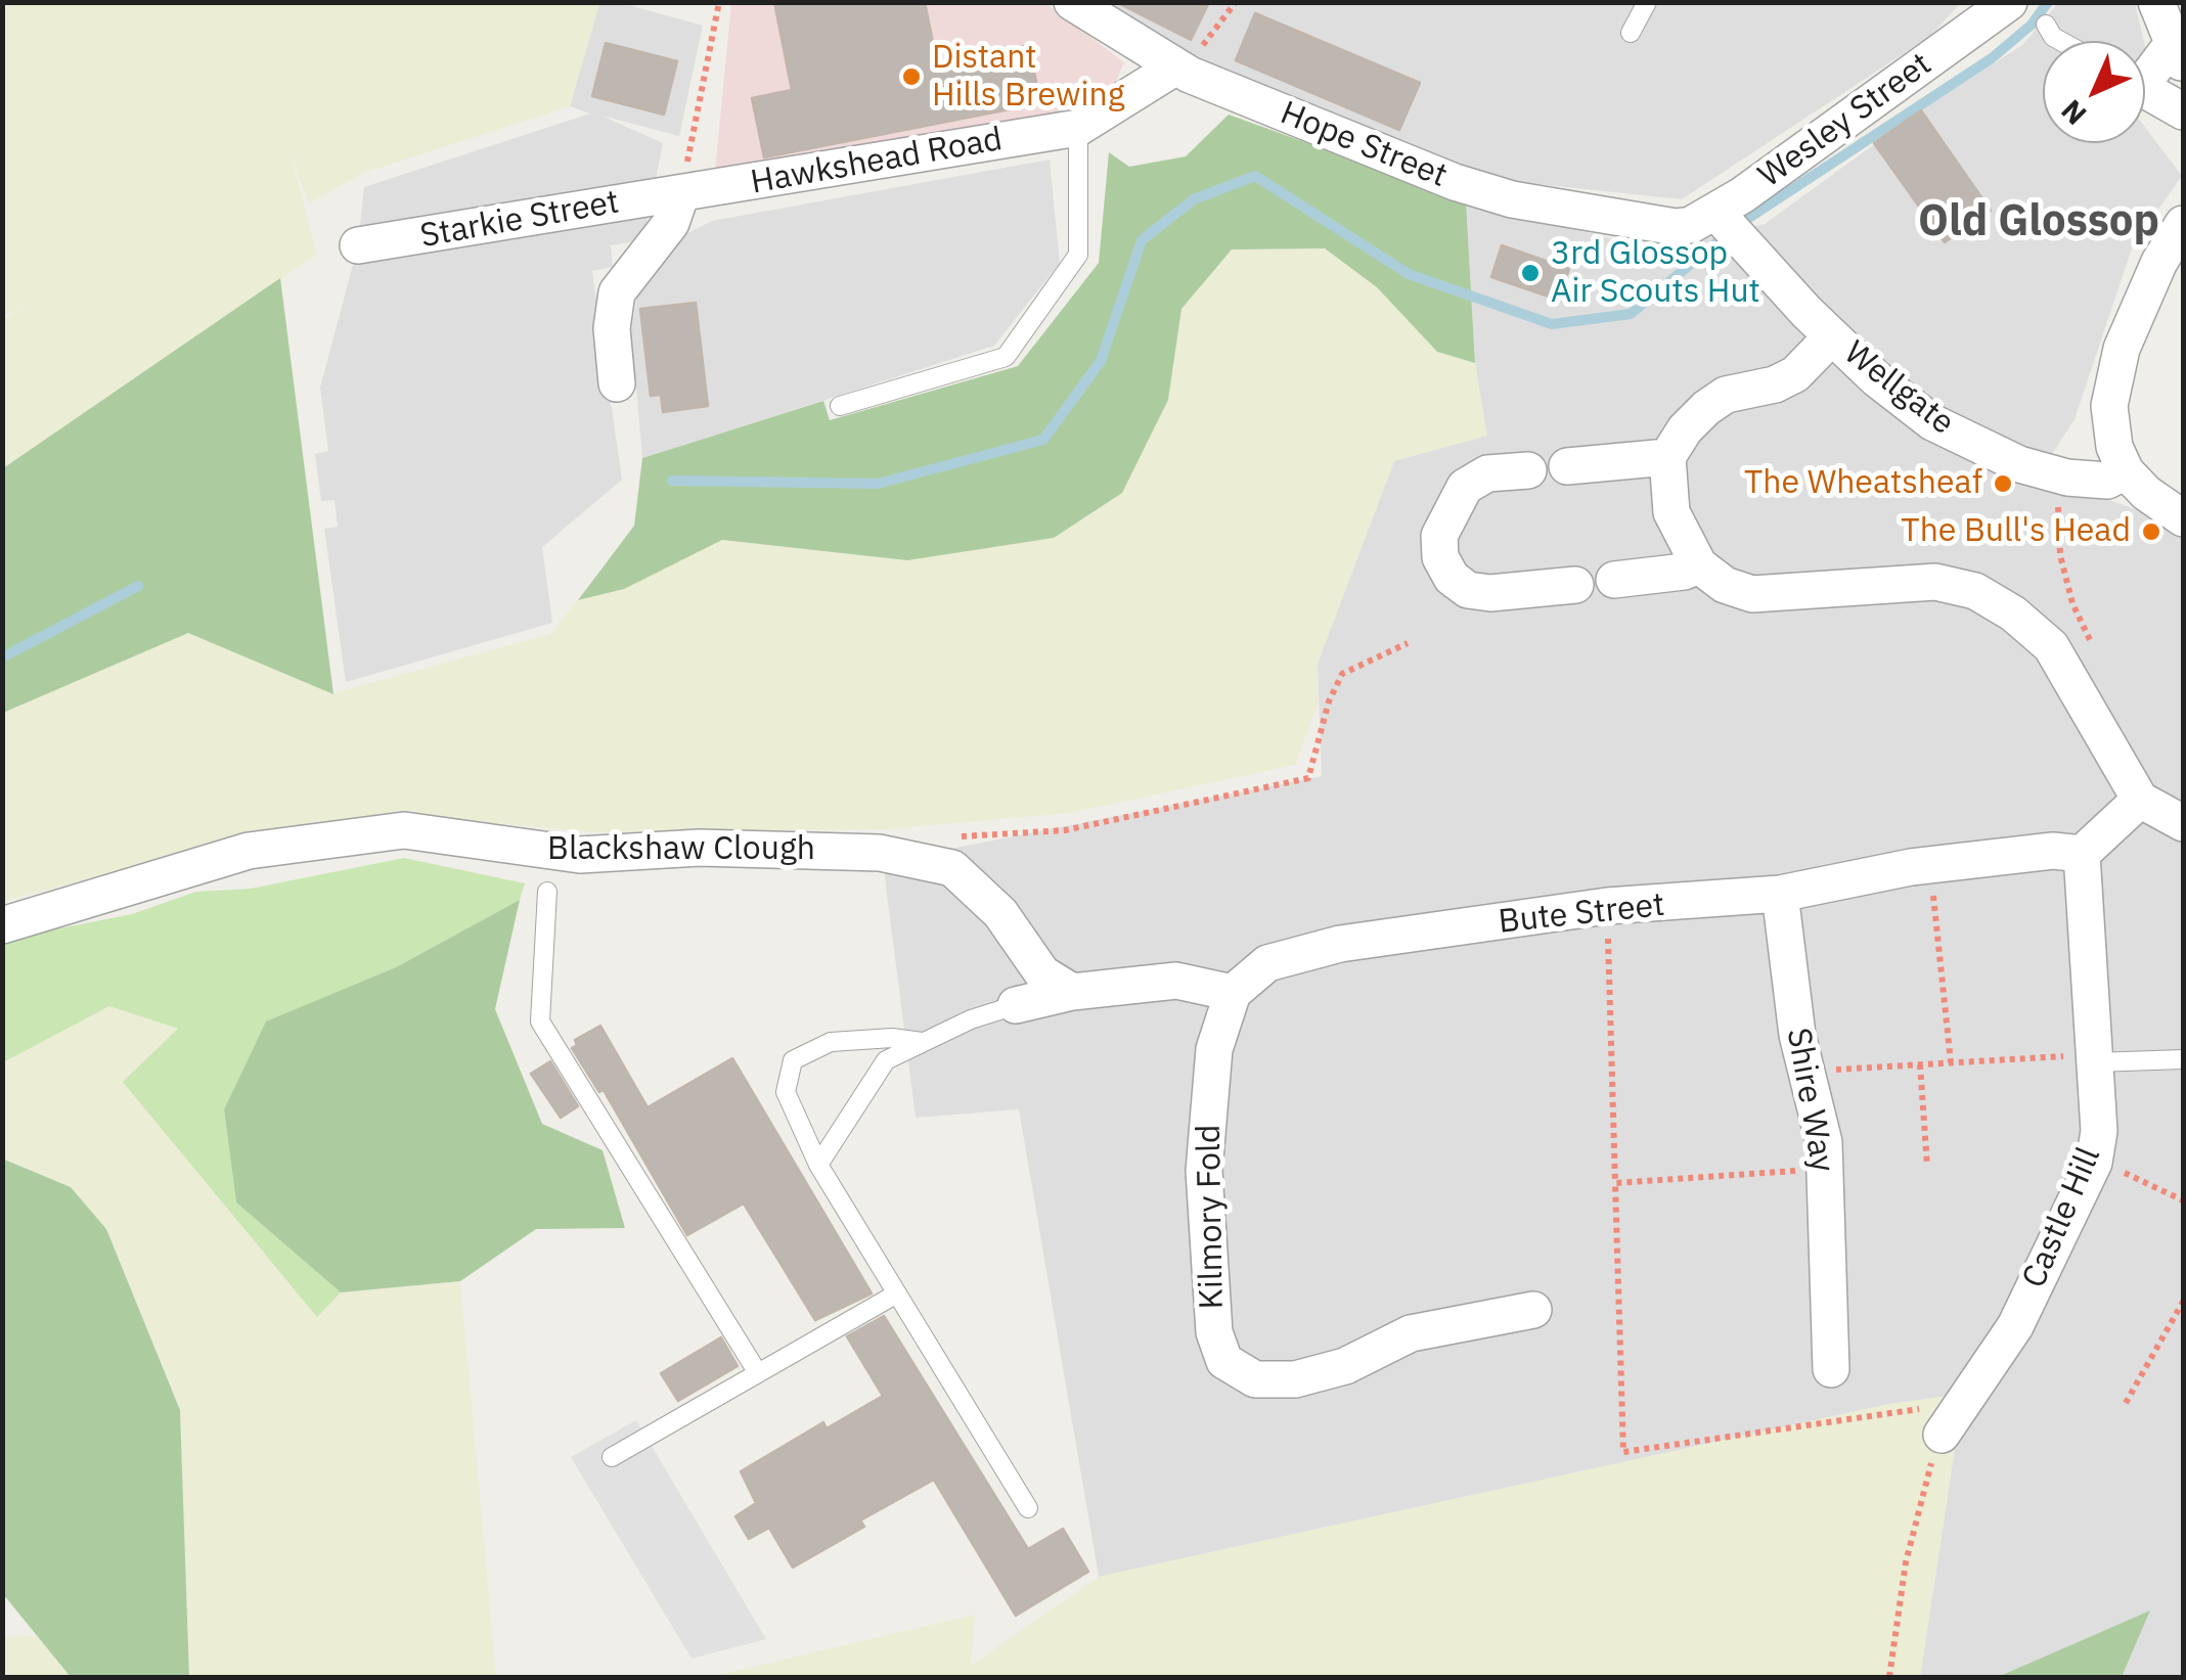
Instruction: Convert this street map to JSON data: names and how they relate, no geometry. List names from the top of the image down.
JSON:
{
  "streets": {
    "street": [
      "Wesley Street",
      "Hope Street",
      "Hawkshead Road",
      "Starkie Street",
      "Wellgate",
      "Blackshaw Clough",
      "Bute Street",
      "Shire Way",
      "Kilmory Fold",
      "Castle Hill"
    ]
  },
  "crossings": [
    ["Wesley Street", "Hope Street"],
    ["Wesley Street", "Wellgate"],
    ["Hope Street", "Hawkshead Road"],
    ["Hawkshead Road", "Starkie Street"],
    ["Bute Street", "Shire Way"],
    ["Bute Street", "Kilmory Fold"],
    ["Bute Street", "Castle Hill"]
  ],
  "districts": ["Old Glossop"],
  "places": [
    "Distant Hills Brewing",
    "3rd Glossop Air Scouts Hut",
    "The Wheatsheaf",
    "The Bull's Head"
  ],
  "north": "bottom left"
}
